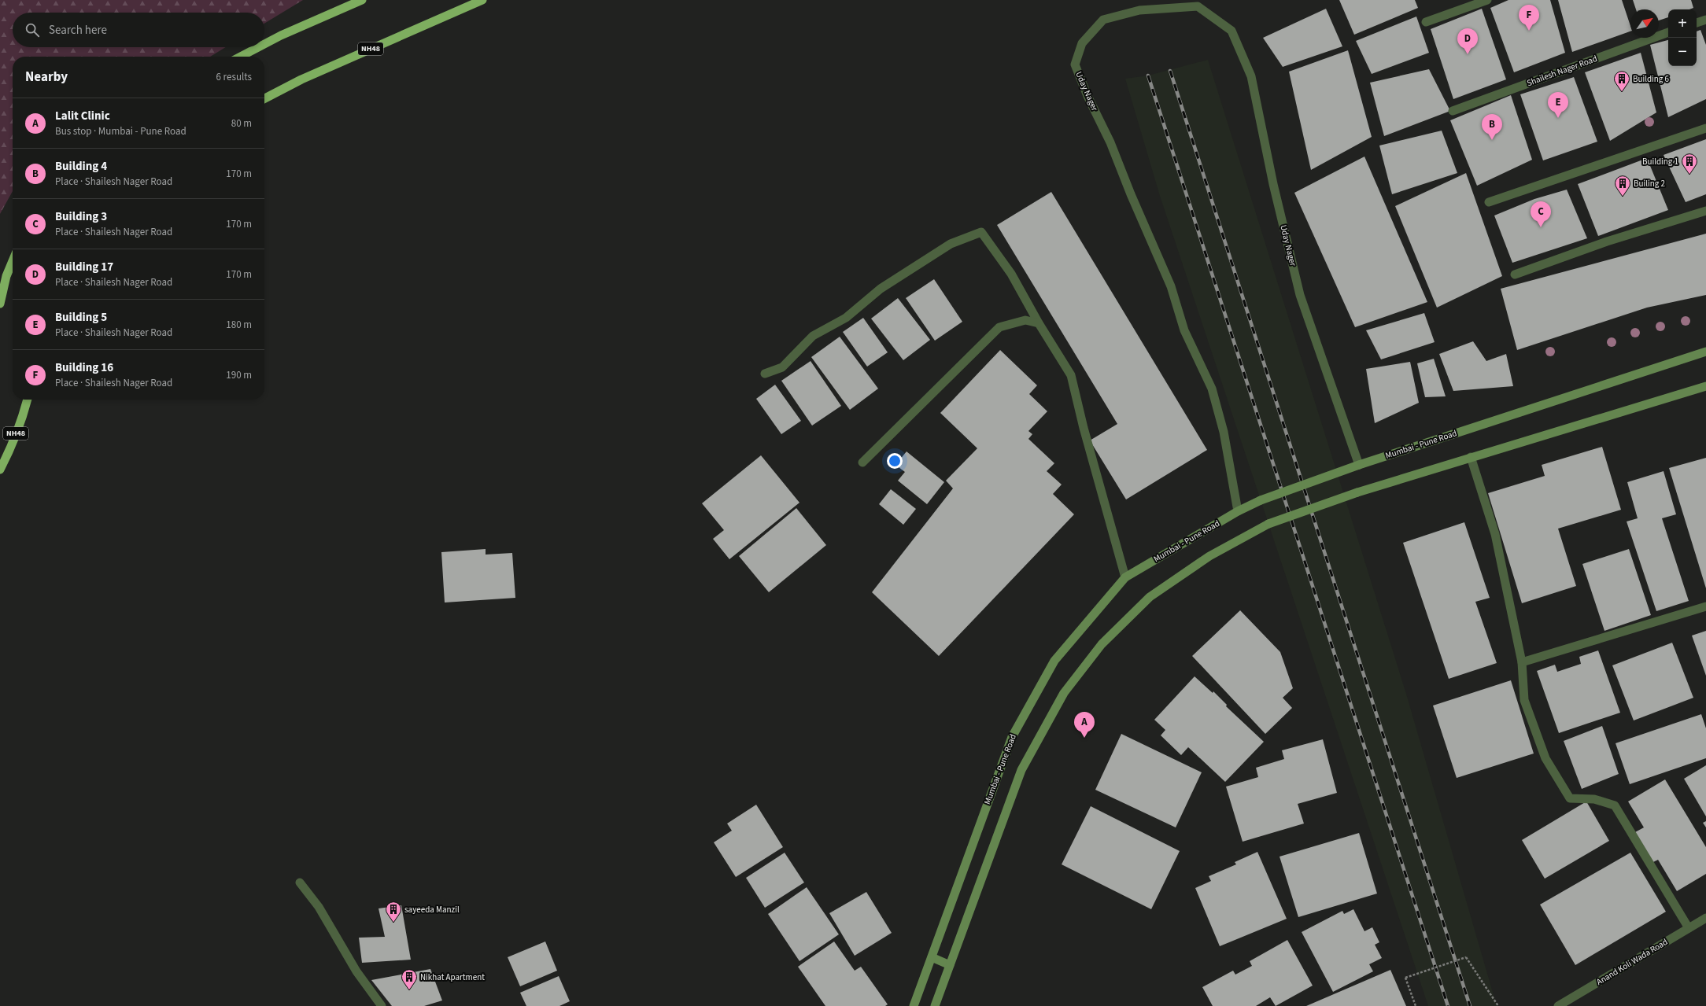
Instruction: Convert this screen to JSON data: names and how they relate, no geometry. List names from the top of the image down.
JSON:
{
  "streets": {
    "highway": ["NH48"],
    "main road": ["Mumbai - Pune Road"],
    "street": ["Shailesh Nager Road", "Uday Nager", "Anand Koli Wada Road"]
  },
  "crossings": [
    ["Uday Nager", "Mumbai - Pune Road"]
  ],
  "places": {
    "building": [
      "Building 6",
      "Building 1",
      "Builing 2",
      "sayeeda Manzil",
      "Nikhat Apartment"
    ]
  },
  "north": "top right",
  "page": {
    "pins": [
      "F",
      "D",
      "E",
      "B",
      "C",
      "A"
    ],
    "map_buttons": ["+", "−"],
    "search": "Search here",
    "heading": ["Nearby", "6 results"],
    "list": [
      {
        "mark": "A",
        "name": "Lalit Clinic",
        "note": "Bus stop · Mumbai - Pune Road",
        "value": "80 m"
      },
      {
        "mark": "B",
        "name": "Building 4",
        "note": "Place · Shailesh Nager Road",
        "value": "170 m"
      },
      {
        "mark": "C",
        "name": "Building 3",
        "note": "Place · Shailesh Nager Road",
        "value": "170 m"
      },
      {
        "mark": "D",
        "name": "Building 17",
        "note": "Place · Shailesh Nager Road",
        "value": "170 m"
      },
      {
        "mark": "E",
        "name": "Building 5",
        "note": "Place · Shailesh Nager Road",
        "value": "180 m"
      },
      {
        "mark": "F",
        "name": "Building 16",
        "note": "Place · Shailesh Nager Road",
        "value": "190 m"
      }
    ]
  }
}
